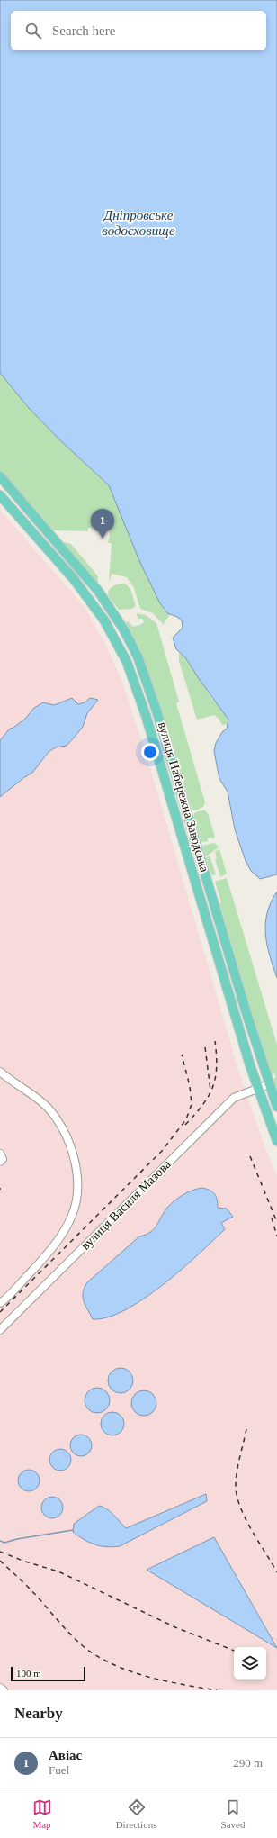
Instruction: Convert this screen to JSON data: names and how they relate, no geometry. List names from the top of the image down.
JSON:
{
  "streets": {
    "main road": ["вулиця Набережна Заводська"],
    "street": ["вулиця Василя Мазова"]
  },
  "crossings": [
    ["вулиця Набережна Заводська", "вулиця Василя Мазова"]
  ],
  "water": ["Дніпровське водосховище"],
  "scale_bar": "100 m",
  "page": {
    "search": "Search here",
    "pins": "1",
    "scale": "100 m",
    "heading": "Nearby",
    "list": [
      {
        "mark": "1",
        "name": "Авіас",
        "note": "Fuel",
        "value": "290 m"
      }
    ],
    "nav": ["Map", "Directions", "Saved"]
  }
}
